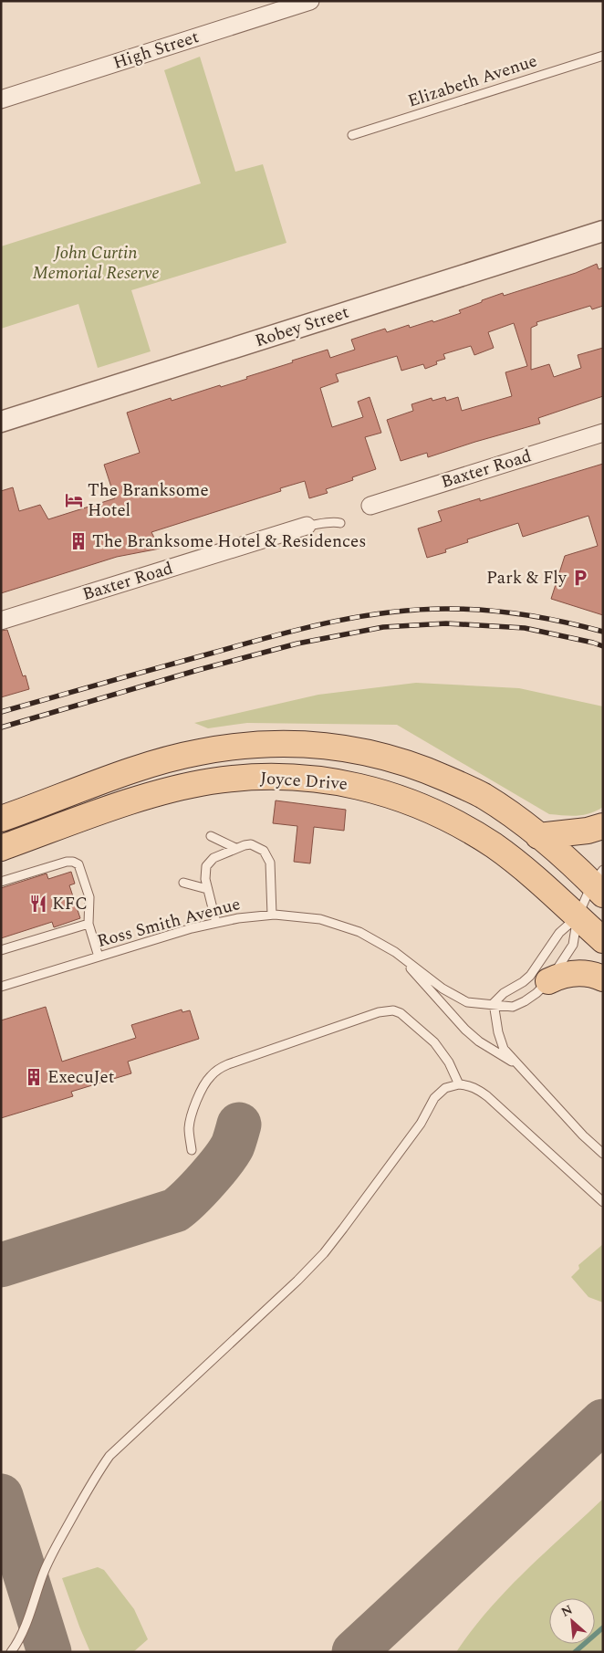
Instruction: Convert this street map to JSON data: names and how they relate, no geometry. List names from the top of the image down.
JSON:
{
  "streets": {
    "main road": ["Joyce Drive"],
    "street": ["High Street", "Robey Street", "Baxter Road"],
    "lane": ["Elizabeth Avenue", "Ross Smith Avenue"]
  },
  "crossings": [
    ["Joyce Drive", "Ross Smith Avenue"]
  ],
  "parks": ["John Curtin Memorial Reserve"],
  "places": {
    "hotel": ["The Branksome Hotel"],
    "building": ["The Branksome Hotel & Residences", "ExecuJet"],
    "parking": ["Park & Fly"],
    "restaurant": ["KFC"]
  },
  "north": "top left"
}
